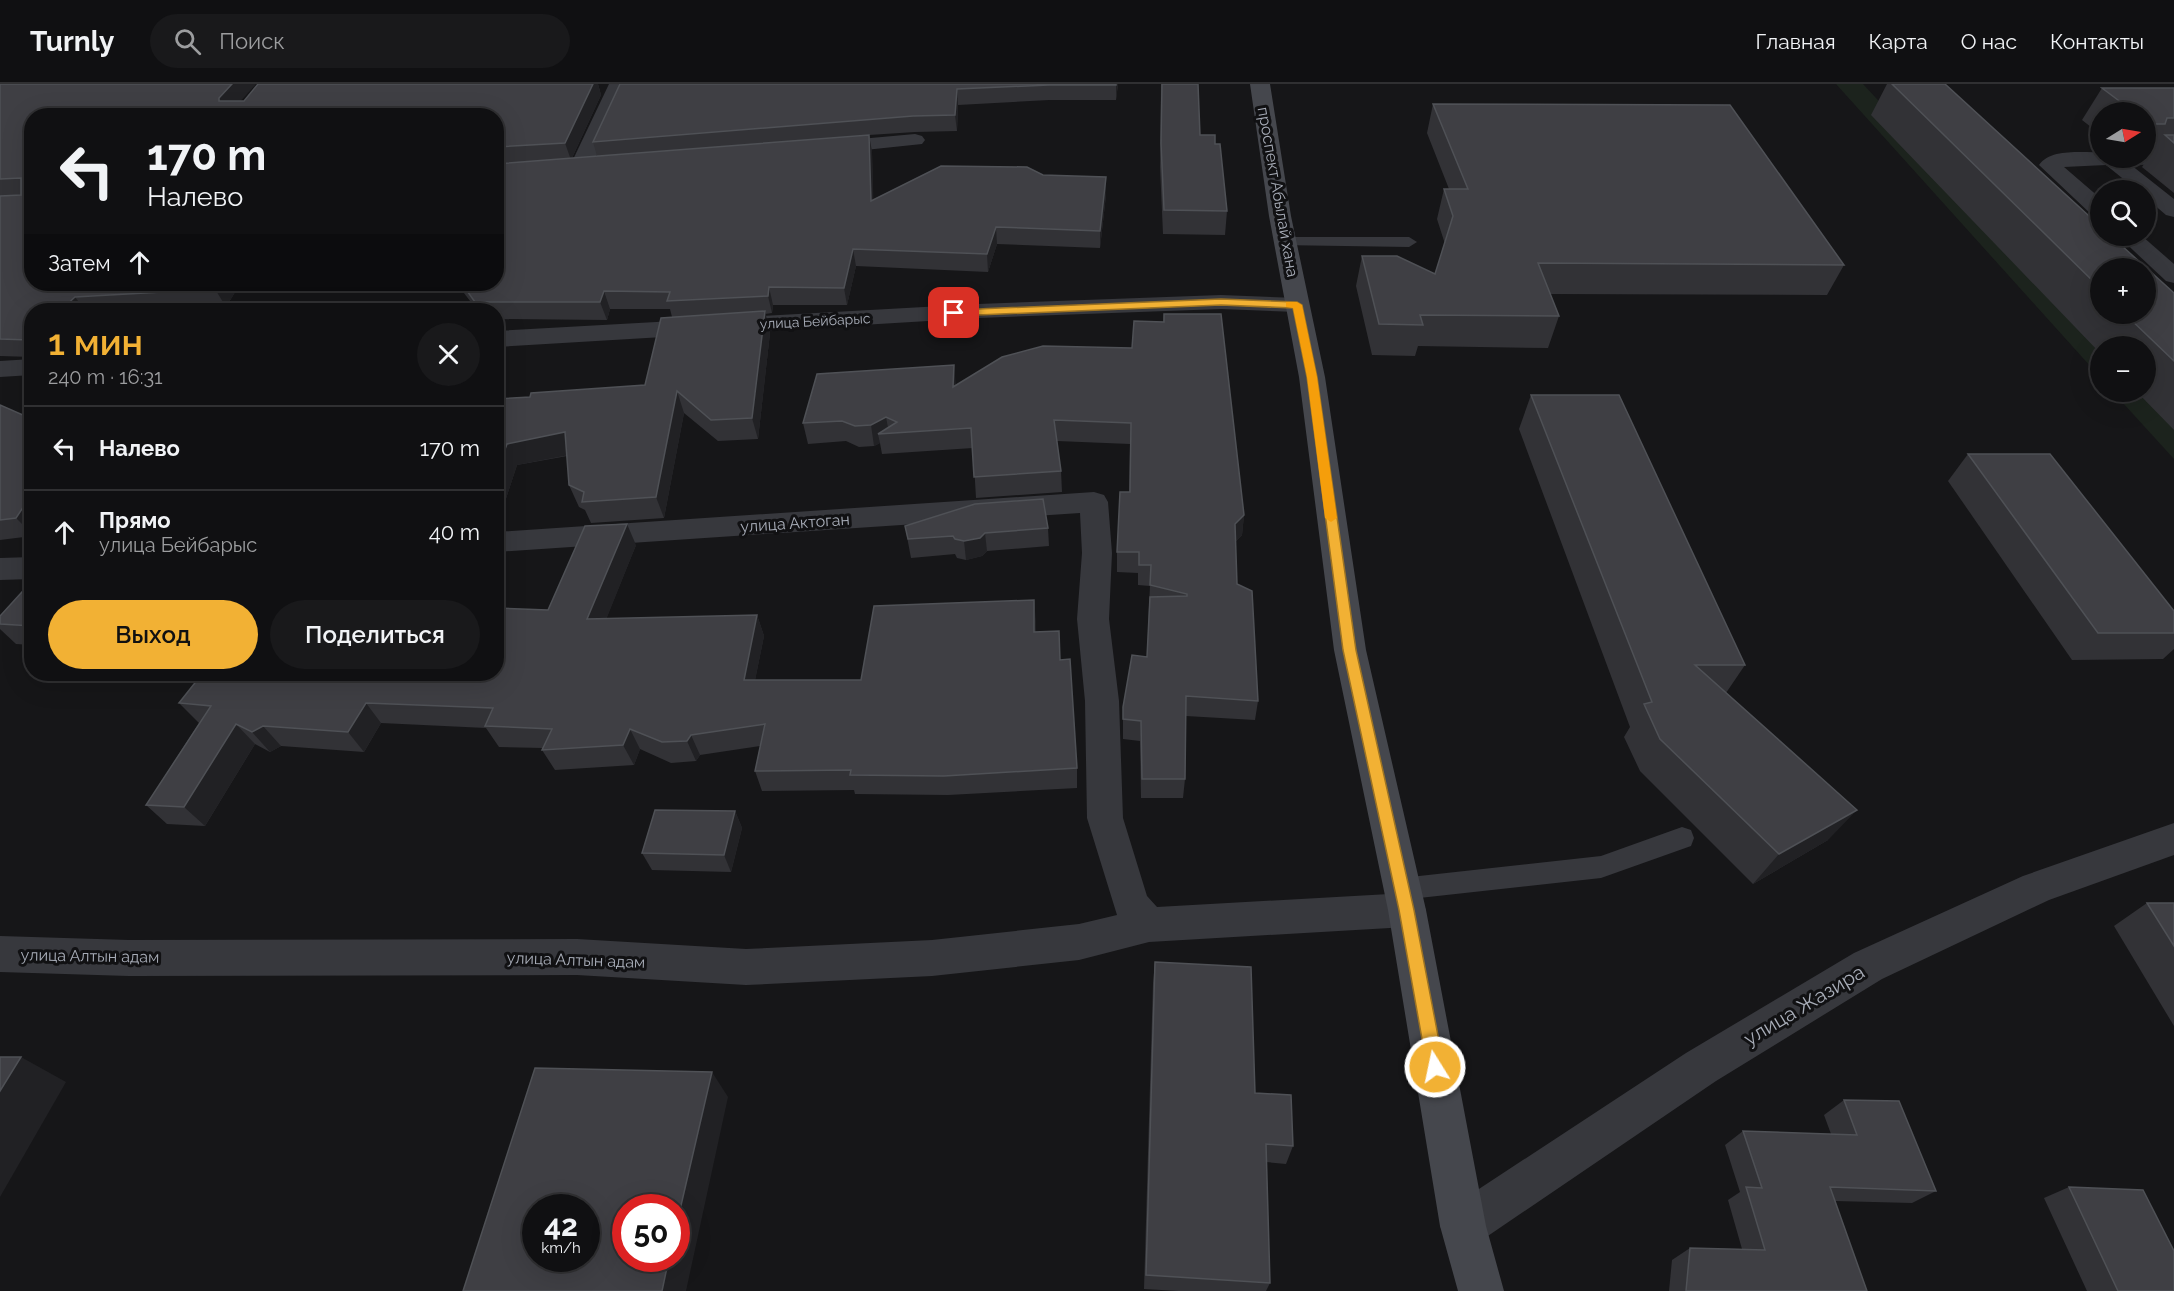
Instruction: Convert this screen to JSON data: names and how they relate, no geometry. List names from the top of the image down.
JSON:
{
  "streets": {
    "main road": ["проспект Абылай хана"],
    "street": [
      "улица Бейбарыс",
      "улица Актоган",
      "улица Алтын адам",
      "улица Жазира"
    ]
  },
  "crossings": [
    ["проспект Абылай хана", "улица Бейбарыс"],
    ["проспект Абылай хана", "улица Алтын адам"],
    ["проспект Абылай хана", "улица Жазира"],
    ["улица Актоган", "улица Алтын адам"]
  ],
  "north": "right",
  "page": {
    "header": "Turnly",
    "search": "Поиск",
    "nav": [
      "Главная",
      "Карта",
      "О нас",
      "Контакты"
    ],
    "map_buttons": ["+", "−"],
    "turn": ["170 m", "Налево"],
    "then": "Затем",
    "heading": ["1 мин", "240 m · 16:31"],
    "list": [
      {
        "name": "Налево",
        "value": "170 m"
      },
      {
        "name": "Прямо",
        "note": "улица Бейбарыс",
        "value": "40 m"
      }
    ],
    "buttons": ["Выход", "Поделиться"],
    "speed": "42 km/h",
    "limit": "50"
  }
}
